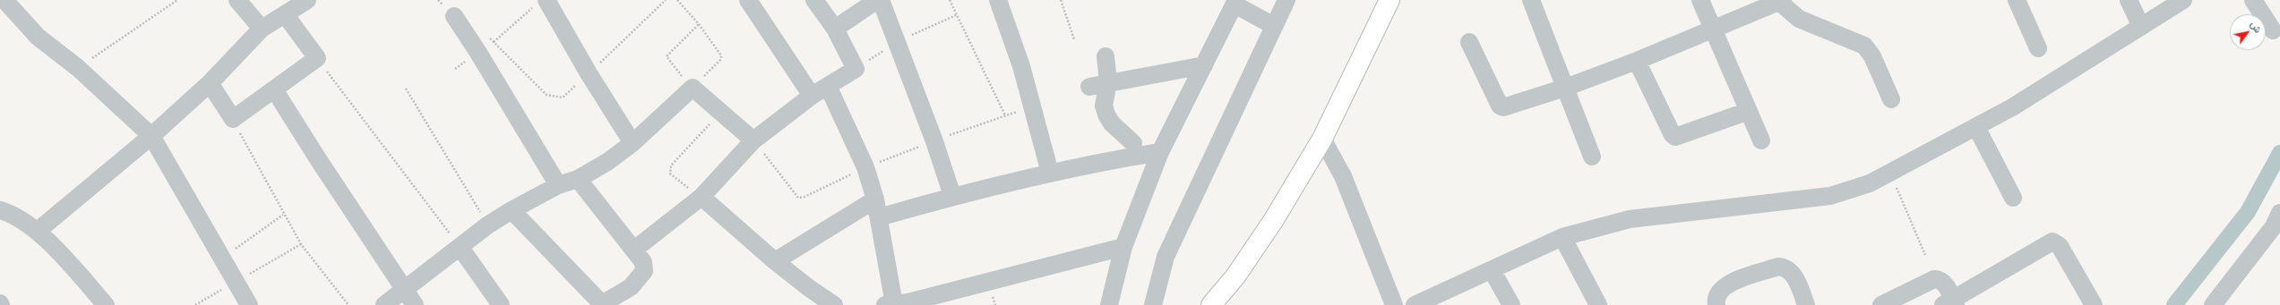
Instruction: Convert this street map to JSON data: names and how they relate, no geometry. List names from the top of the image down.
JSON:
{
  "north": "top right"
}
